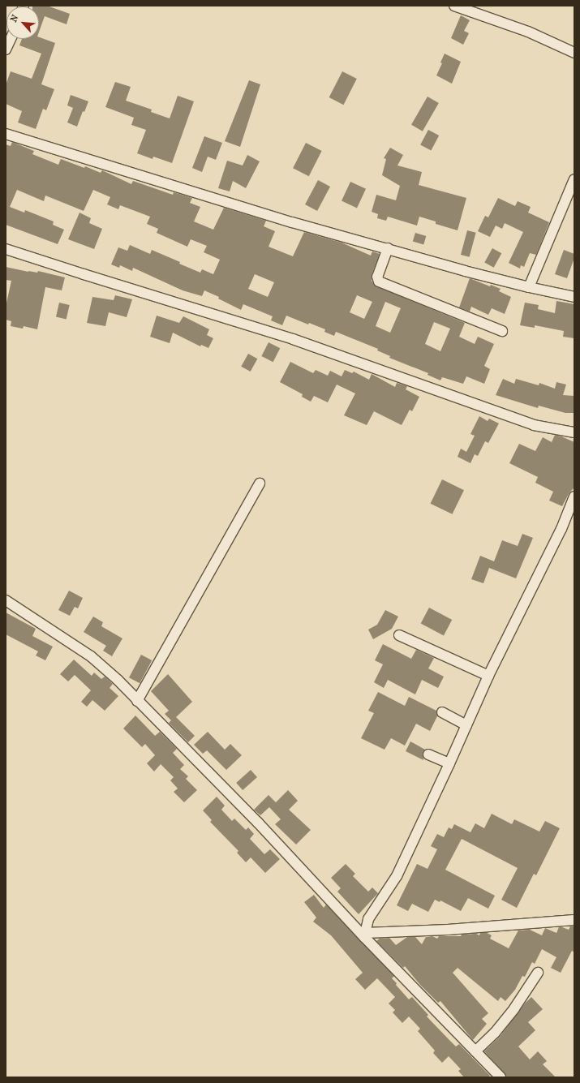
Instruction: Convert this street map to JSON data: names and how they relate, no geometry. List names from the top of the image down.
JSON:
{
  "north": "top left"
}
